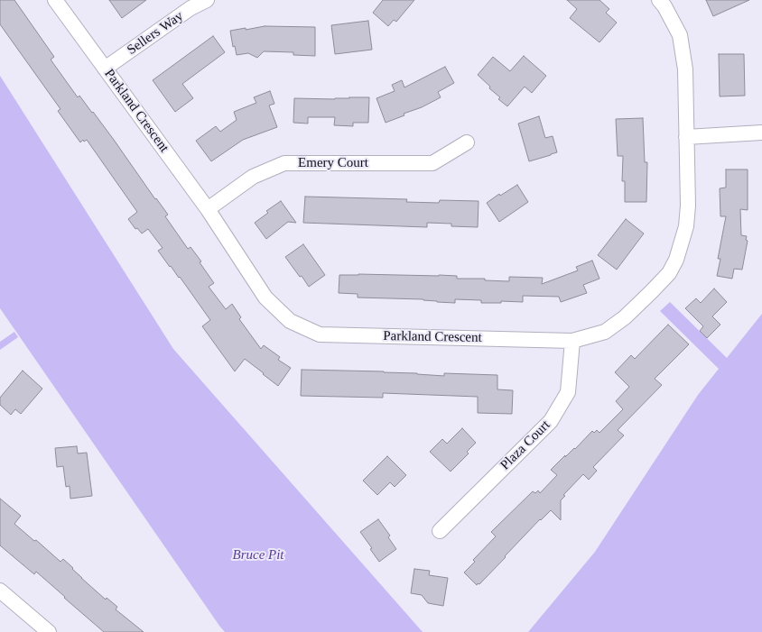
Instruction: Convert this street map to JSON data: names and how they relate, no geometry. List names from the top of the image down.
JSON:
{
  "streets": {
    "street": [
      "Sellers Way",
      "Parkland Crescent",
      "Emery Court",
      "Plaza Court"
    ]
  },
  "crossings": [
    ["Sellers Way", "Parkland Crescent"],
    ["Parkland Crescent", "Emery Court"],
    ["Parkland Crescent", "Plaza Court"]
  ],
  "parks": ["Bruce Pit"]
}
